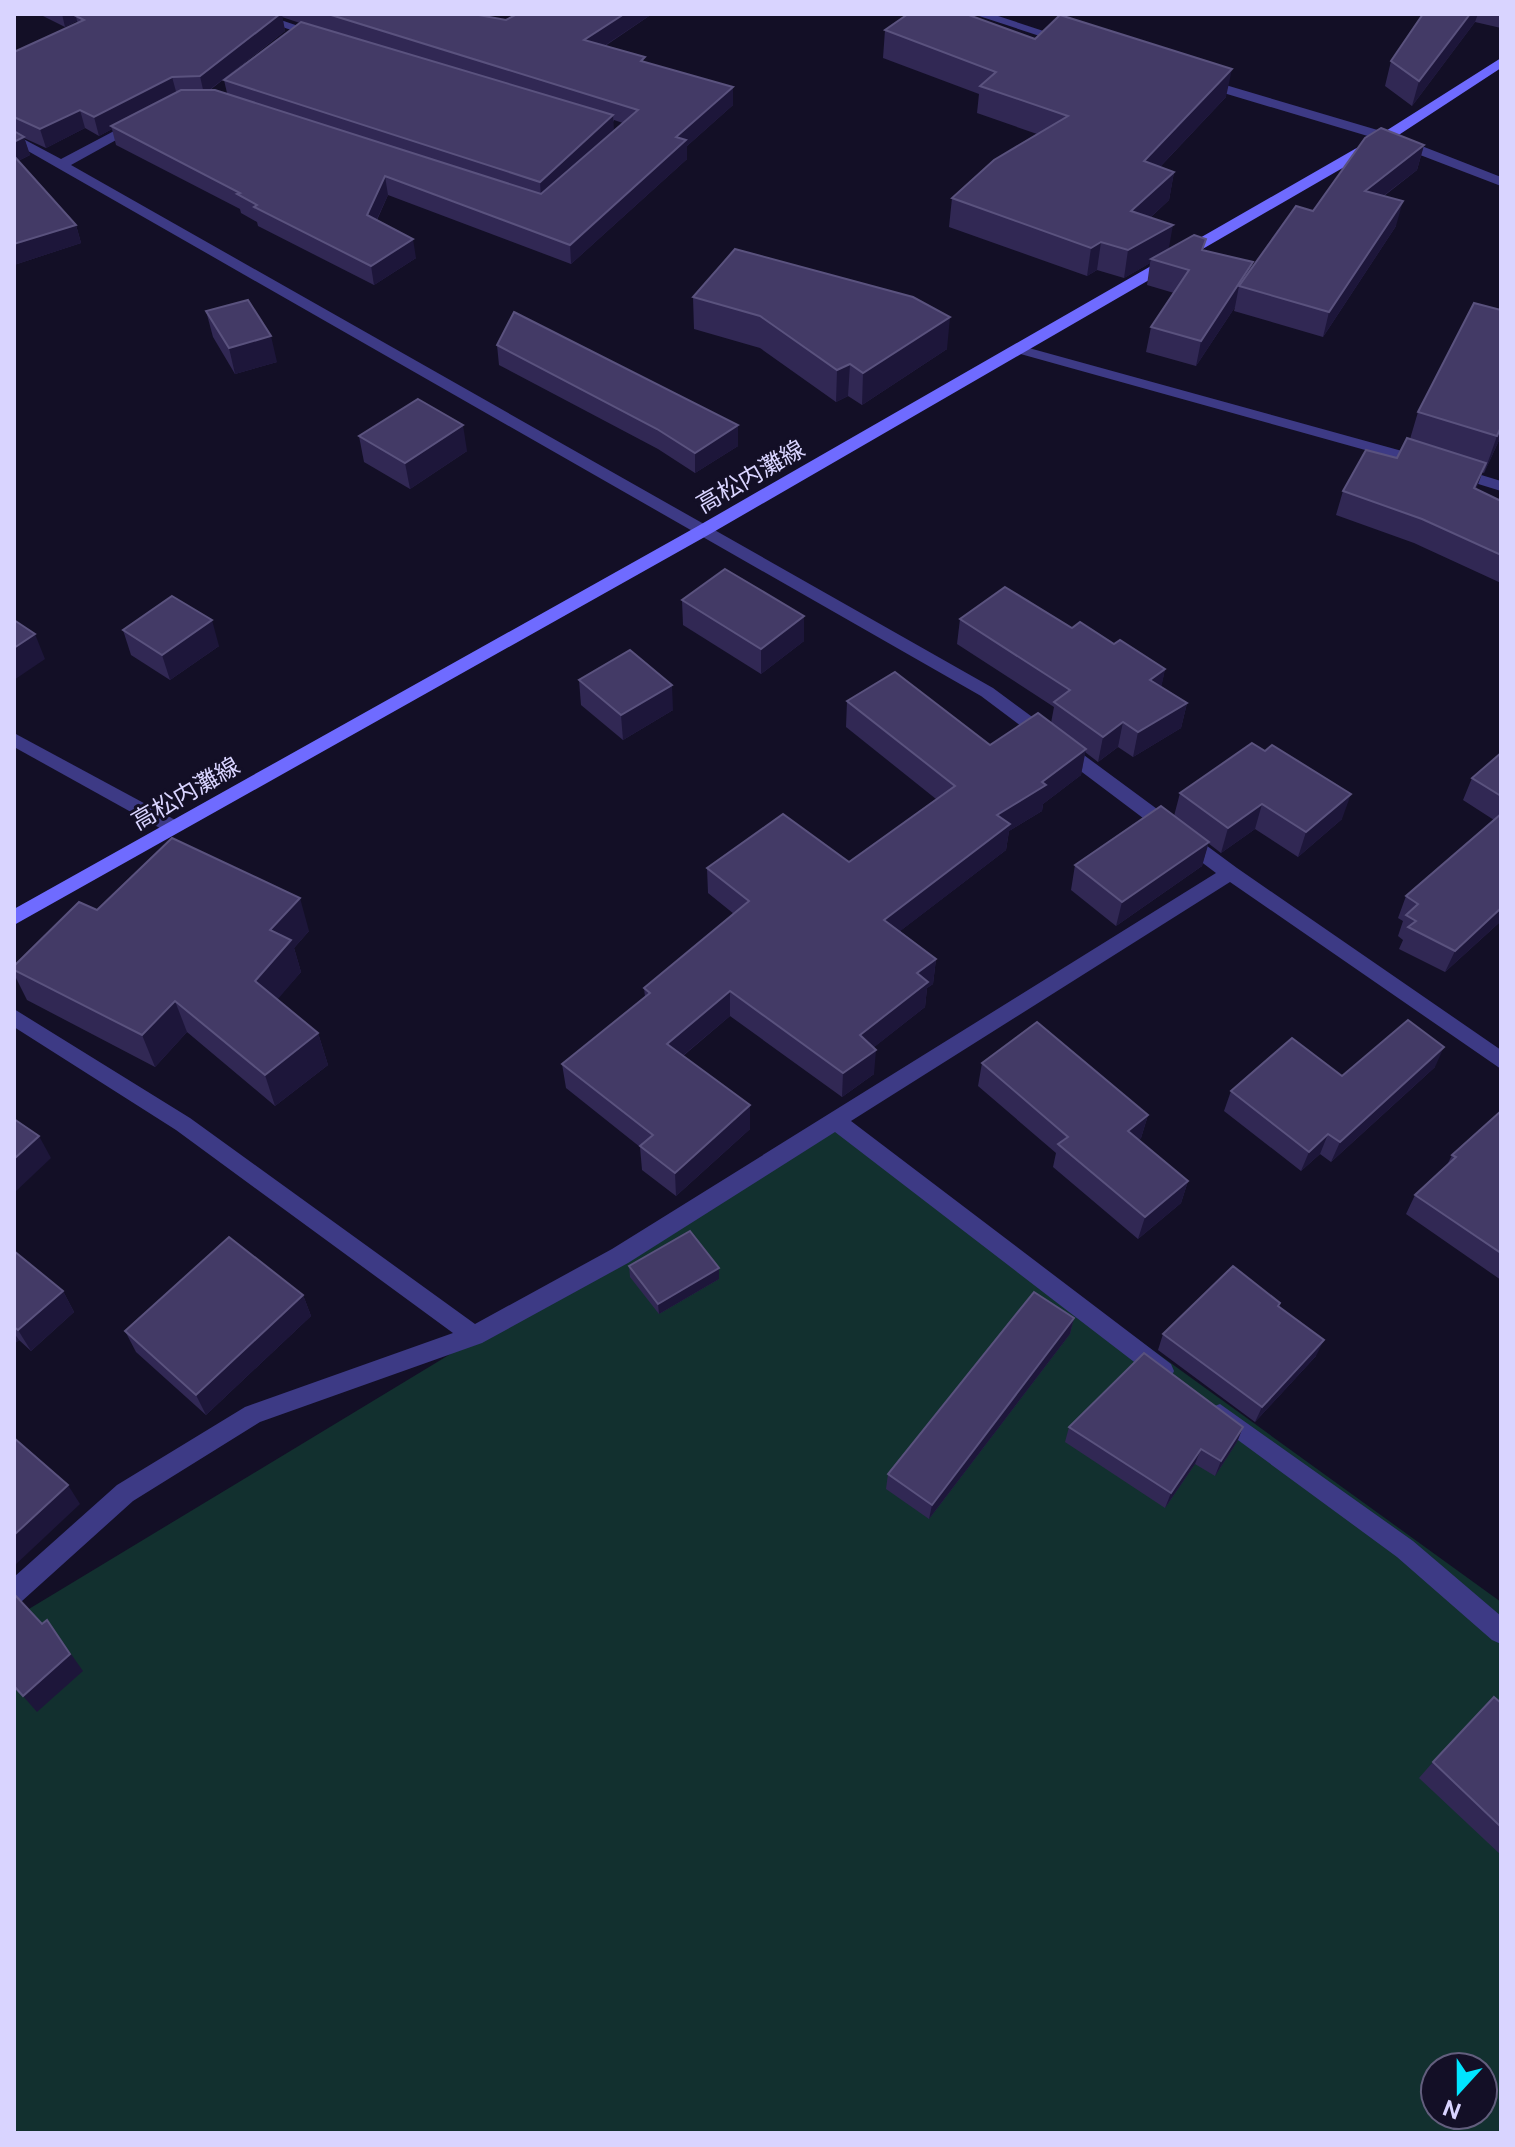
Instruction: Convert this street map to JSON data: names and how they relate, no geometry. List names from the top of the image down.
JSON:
{
  "streets": {
    "main road": ["高松内灘線"]
  },
  "north": "bottom"
}
